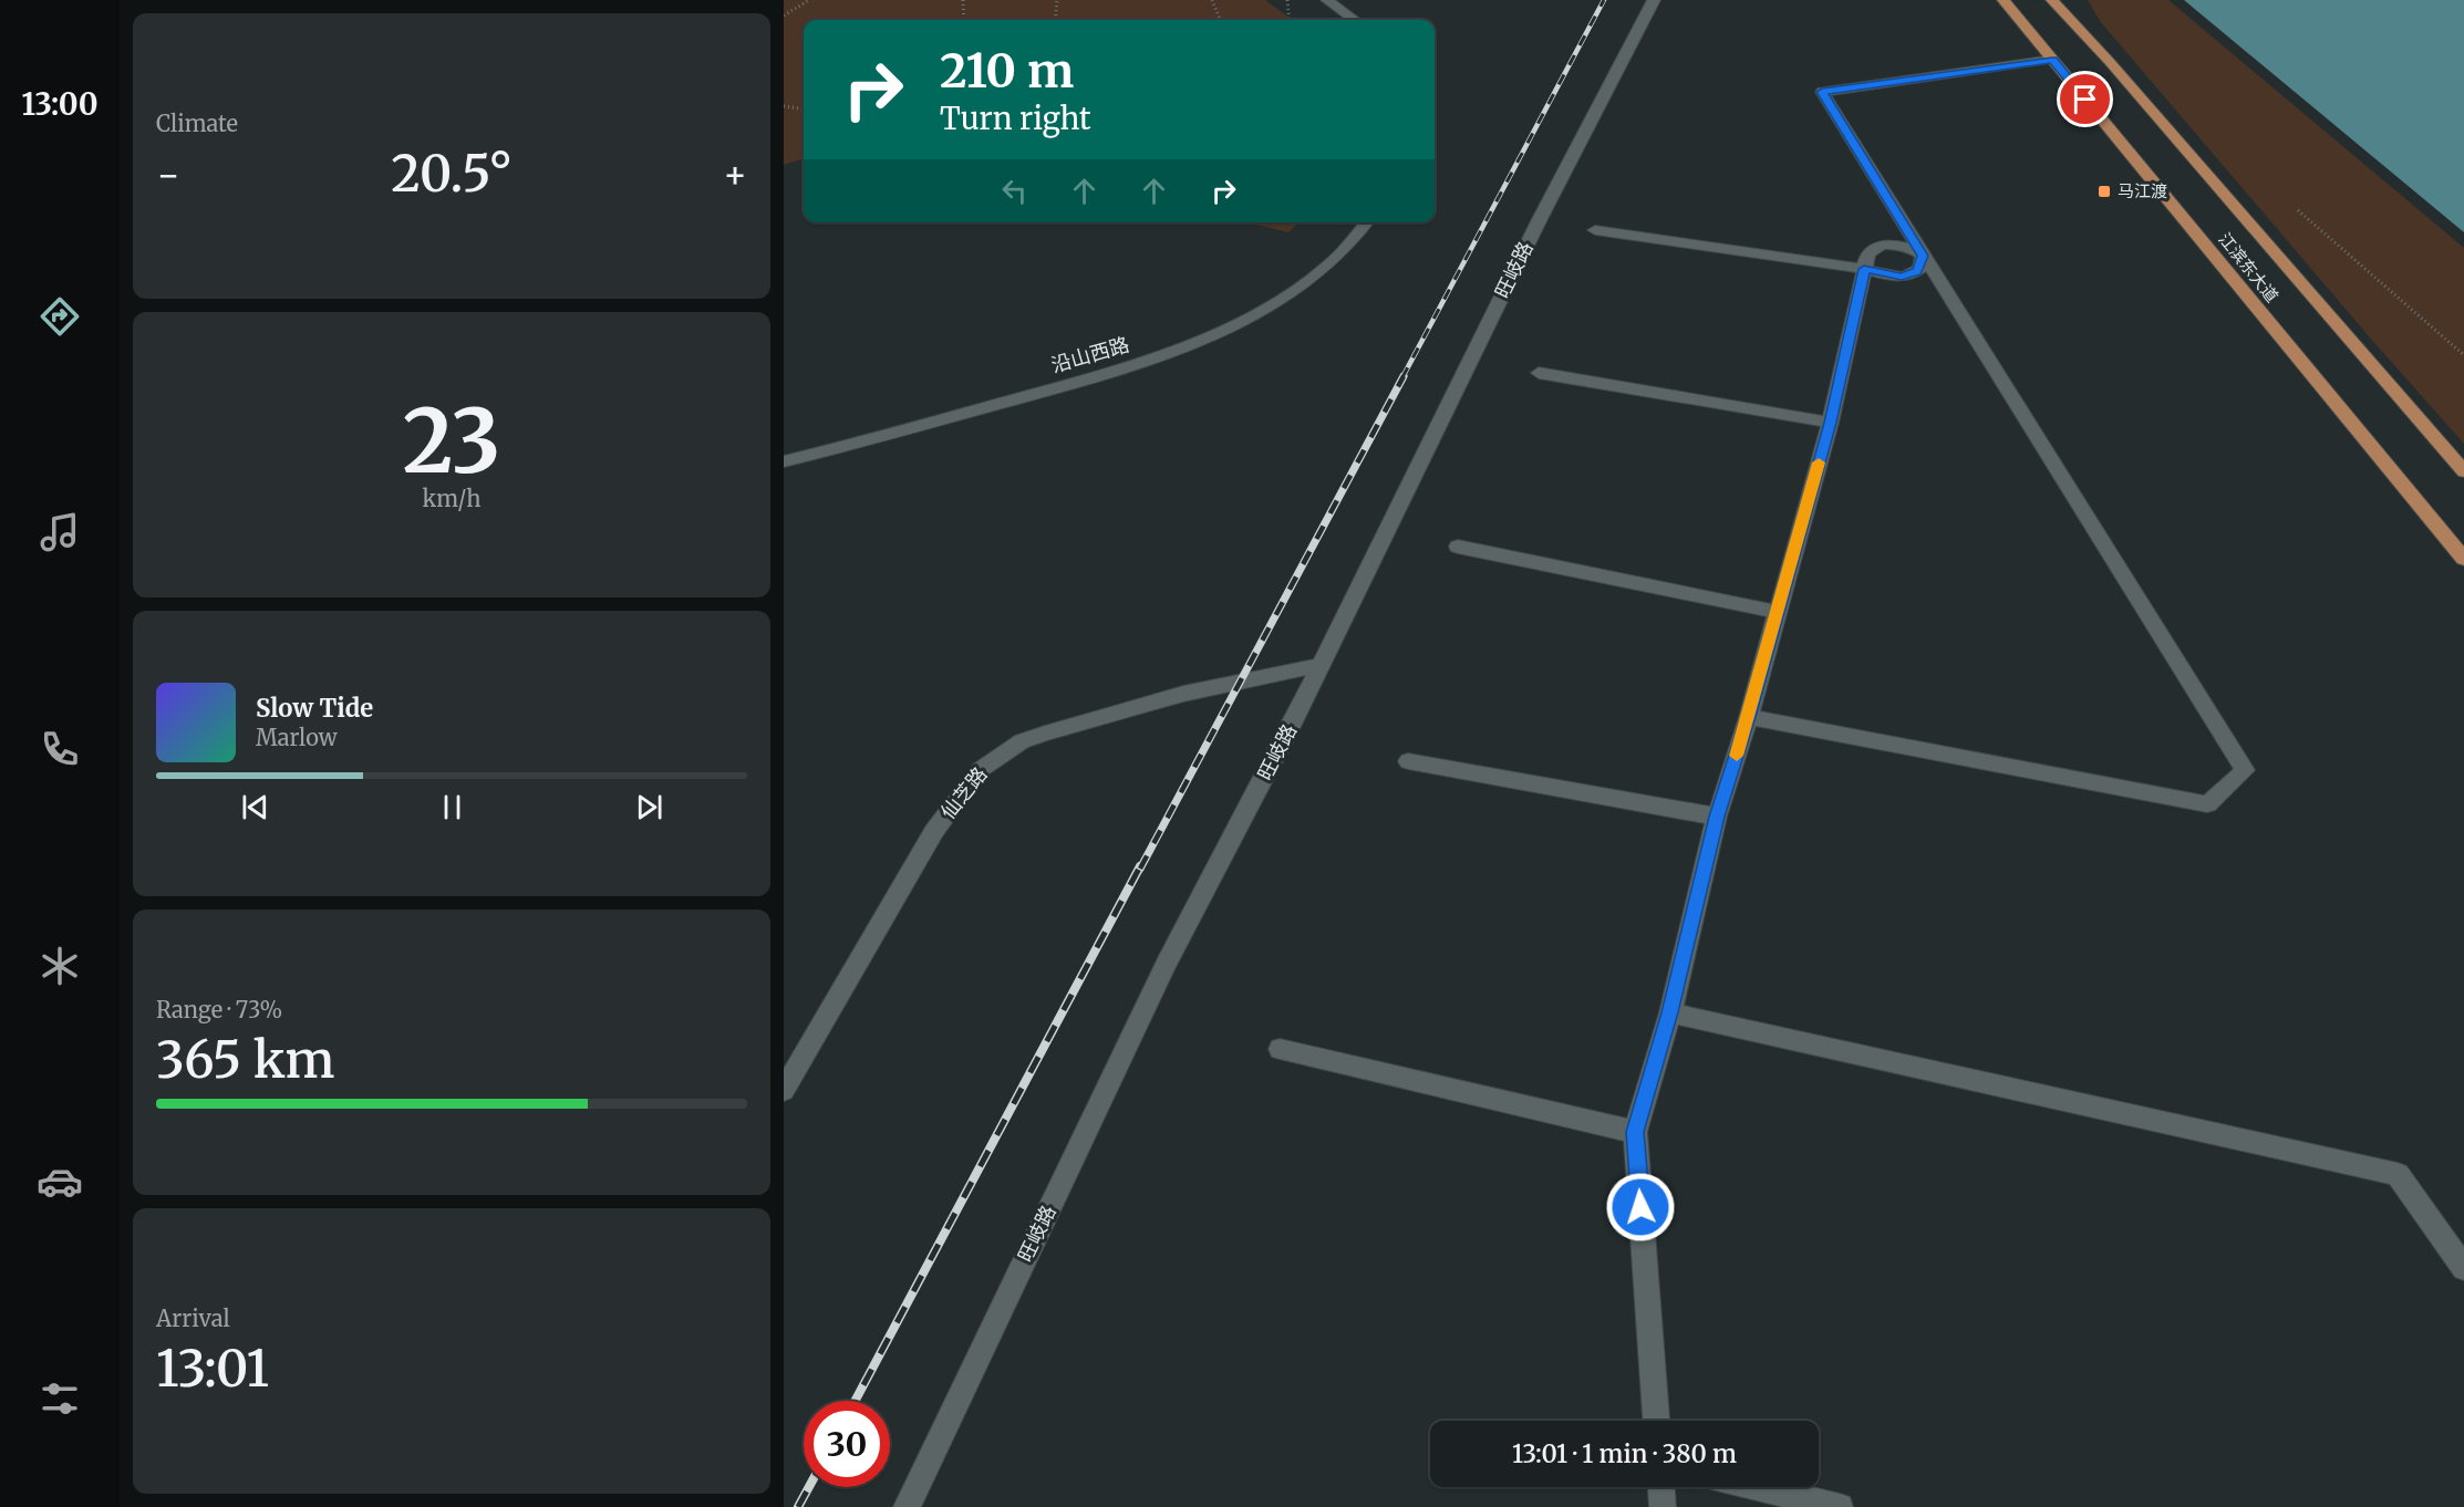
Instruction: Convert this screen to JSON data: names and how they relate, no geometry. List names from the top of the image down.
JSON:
{
  "streets": {
    "main road": ["江滨东大道"],
    "street": ["旺岐路", "沿山西路", "仙芝路"]
  },
  "crossings": [
    ["旺岐路", "仙芝路"]
  ],
  "places": {
    "transit": ["马江渡"]
  },
  "page": {
    "tabs": "13:00",
    "tile": [
      "Climate",
      ["23", "km/h"],
      ["Range · 73%", "365 km"],
      ["Arrival", "13:01"]
    ],
    "turn": ["210 m", "Turn right"],
    "heat": ["−", "20.5°", "+"],
    "song": ["Slow Tide", "Marlow"],
    "limit": "30",
    "trip": "13:01 · 1 min · 380 m"
  }
}
